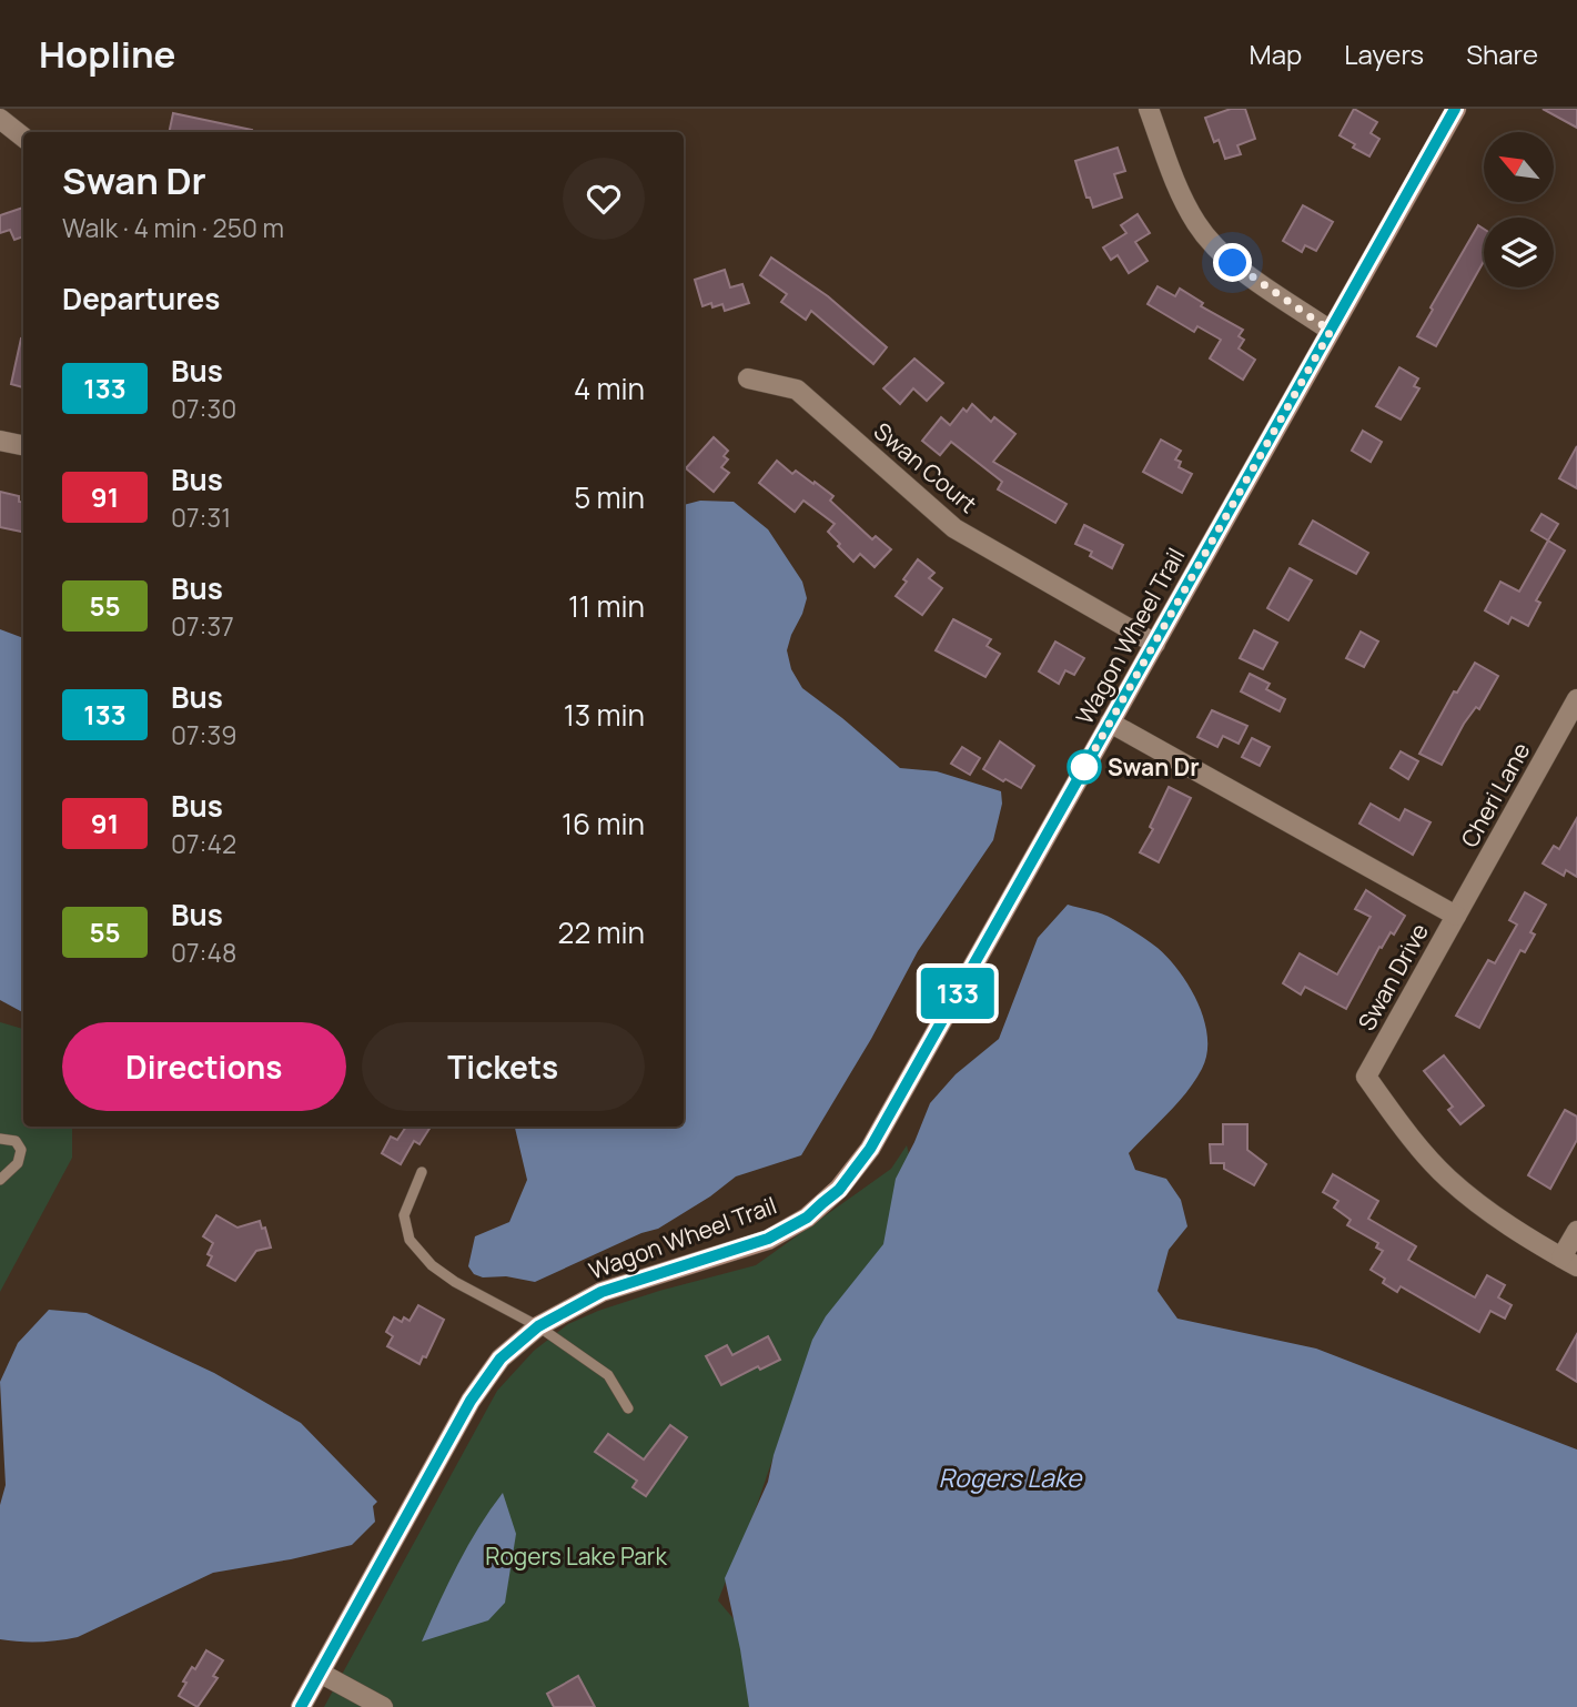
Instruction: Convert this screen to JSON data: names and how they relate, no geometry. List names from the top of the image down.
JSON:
{
  "streets": {
    "street": [
      "Swan Court",
      "Wagon Wheel Trail",
      "Cheri Lane",
      "Swan Drive"
    ]
  },
  "crossings": [
    ["Swan Court", "Wagon Wheel Trail"],
    ["Wagon Wheel Trail", "Swan Drive"],
    ["Cheri Lane", "Swan Drive"]
  ],
  "water": ["Rogers Lake"],
  "parks": ["Rogers Lake Park"],
  "places": ["Swan Dr"],
  "lines": ["bus line 133"],
  "north": "top left",
  "page": {
    "header": "Hopline",
    "nav": ["Map", "Layers", "Share"],
    "on_map": "133",
    "heading": [
      ["Swan Dr", "Walk · 4 min · 250 m"],
      "Departures"
    ],
    "list": [
      {
        "mark": "133",
        "name": "Bus",
        "note": "07:30",
        "value": "4 min"
      },
      {
        "mark": "91",
        "name": "Bus",
        "note": "07:31",
        "value": "5 min"
      },
      {
        "mark": "55",
        "name": "Bus",
        "note": "07:37",
        "value": "11 min"
      },
      {
        "mark": "133",
        "name": "Bus",
        "note": "07:39",
        "value": "13 min"
      },
      {
        "mark": "91",
        "name": "Bus",
        "note": "07:42",
        "value": "16 min"
      },
      {
        "mark": "55",
        "name": "Bus",
        "note": "07:48",
        "value": "22 min"
      }
    ],
    "buttons": ["Directions", "Tickets"]
  }
}
